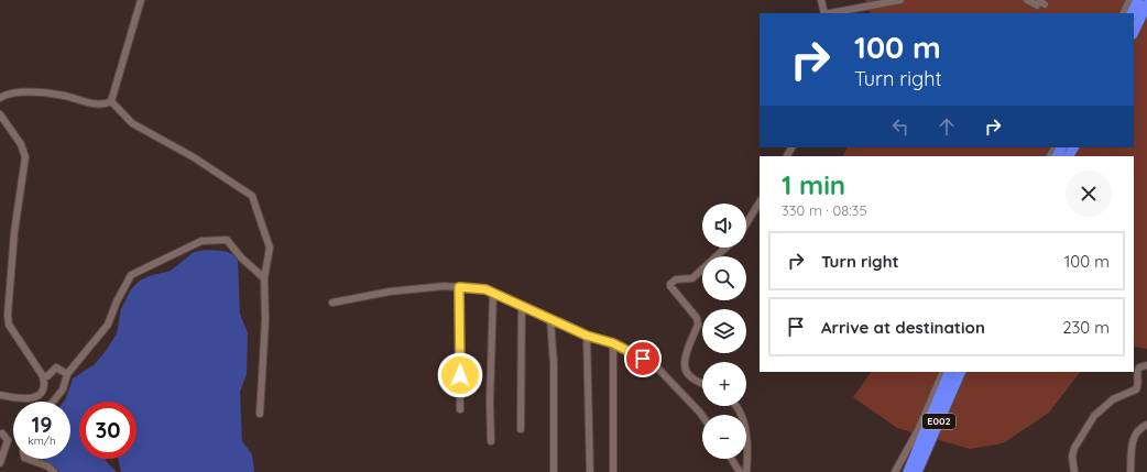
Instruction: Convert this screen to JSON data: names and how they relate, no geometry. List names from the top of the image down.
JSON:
{
  "streets": {
    "highway": ["E002"]
  },
  "page": {
    "turn": ["100 m", "Turn right"],
    "heading": ["1 min", "330 m · 08:35"],
    "map_buttons": ["+", "−"],
    "list": [
      {
        "name": "Turn right",
        "value": "100 m"
      },
      {
        "name": "Arrive at destination",
        "value": "230 m"
      }
    ],
    "speed": "19 km/h",
    "limit": "30"
  }
}
